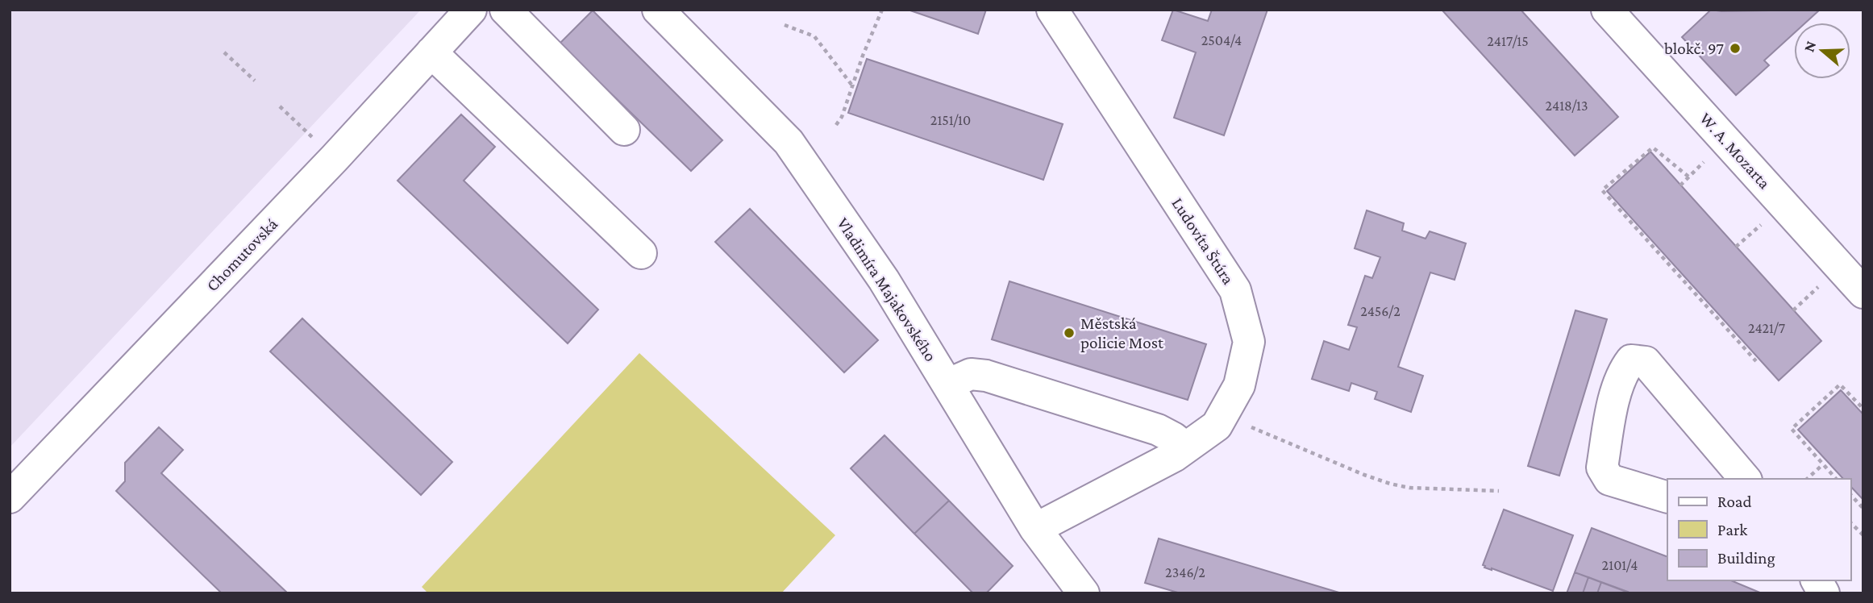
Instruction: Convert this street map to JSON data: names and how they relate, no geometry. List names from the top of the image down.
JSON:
{
  "streets": {
    "street": [
      "W. A. Mozarta",
      "Ludovíta Štúra",
      "Chomutovská",
      "Vladimíra Majakovského"
    ]
  },
  "crossings": [
    ["Ludovíta Štúra", "Vladimíra Majakovského"]
  ],
  "places": ["blokč. 97", "Městská policie Most"],
  "house_numbers": [
    "2504/4",
    "2417/15",
    "2418/13",
    "2151/10",
    "2456/2",
    "2421/7",
    "2101/4",
    "2346/2"
  ],
  "legend": ["Road", "Park", "Building"],
  "north": "left"
}
